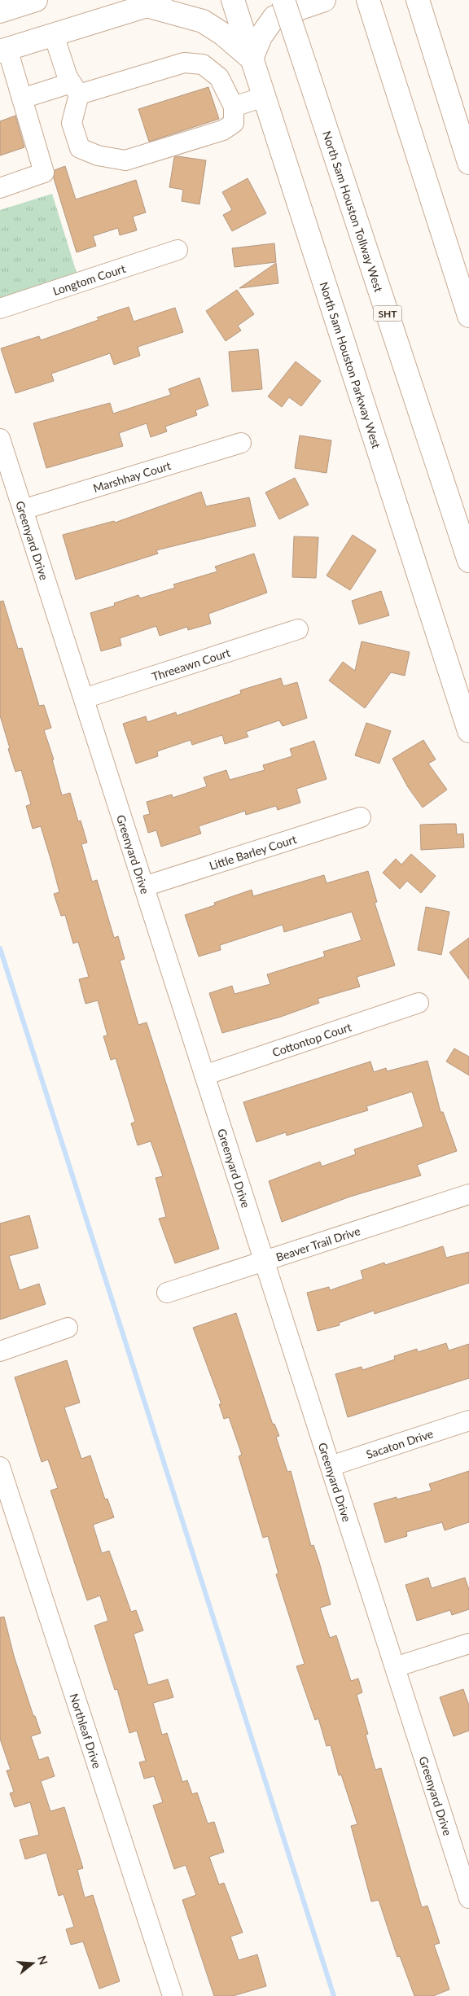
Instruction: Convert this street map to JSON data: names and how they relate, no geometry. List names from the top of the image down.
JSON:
{
  "streets": {
    "main road": ["North Sam Houston Tollway West", "SHT", "North Sam Houston Parkway West"],
    "street": [
      "Longtom Court",
      "Marshhay Court",
      "Greenyard Drive",
      "Threeawn Court",
      "Little Barley Court",
      "Cottontop Court",
      "Beaver Trail Drive",
      "Sacaton Drive",
      "Northleaf Drive"
    ]
  },
  "crossings": [
    ["Marshhay Court", "Greenyard Drive"],
    ["Greenyard Drive", "Threeawn Court"],
    ["Greenyard Drive", "Little Barley Court"],
    ["Greenyard Drive", "Cottontop Court"],
    ["Greenyard Drive", "Beaver Trail Drive"],
    ["Greenyard Drive", "Sacaton Drive"]
  ],
  "north": "right"
}
